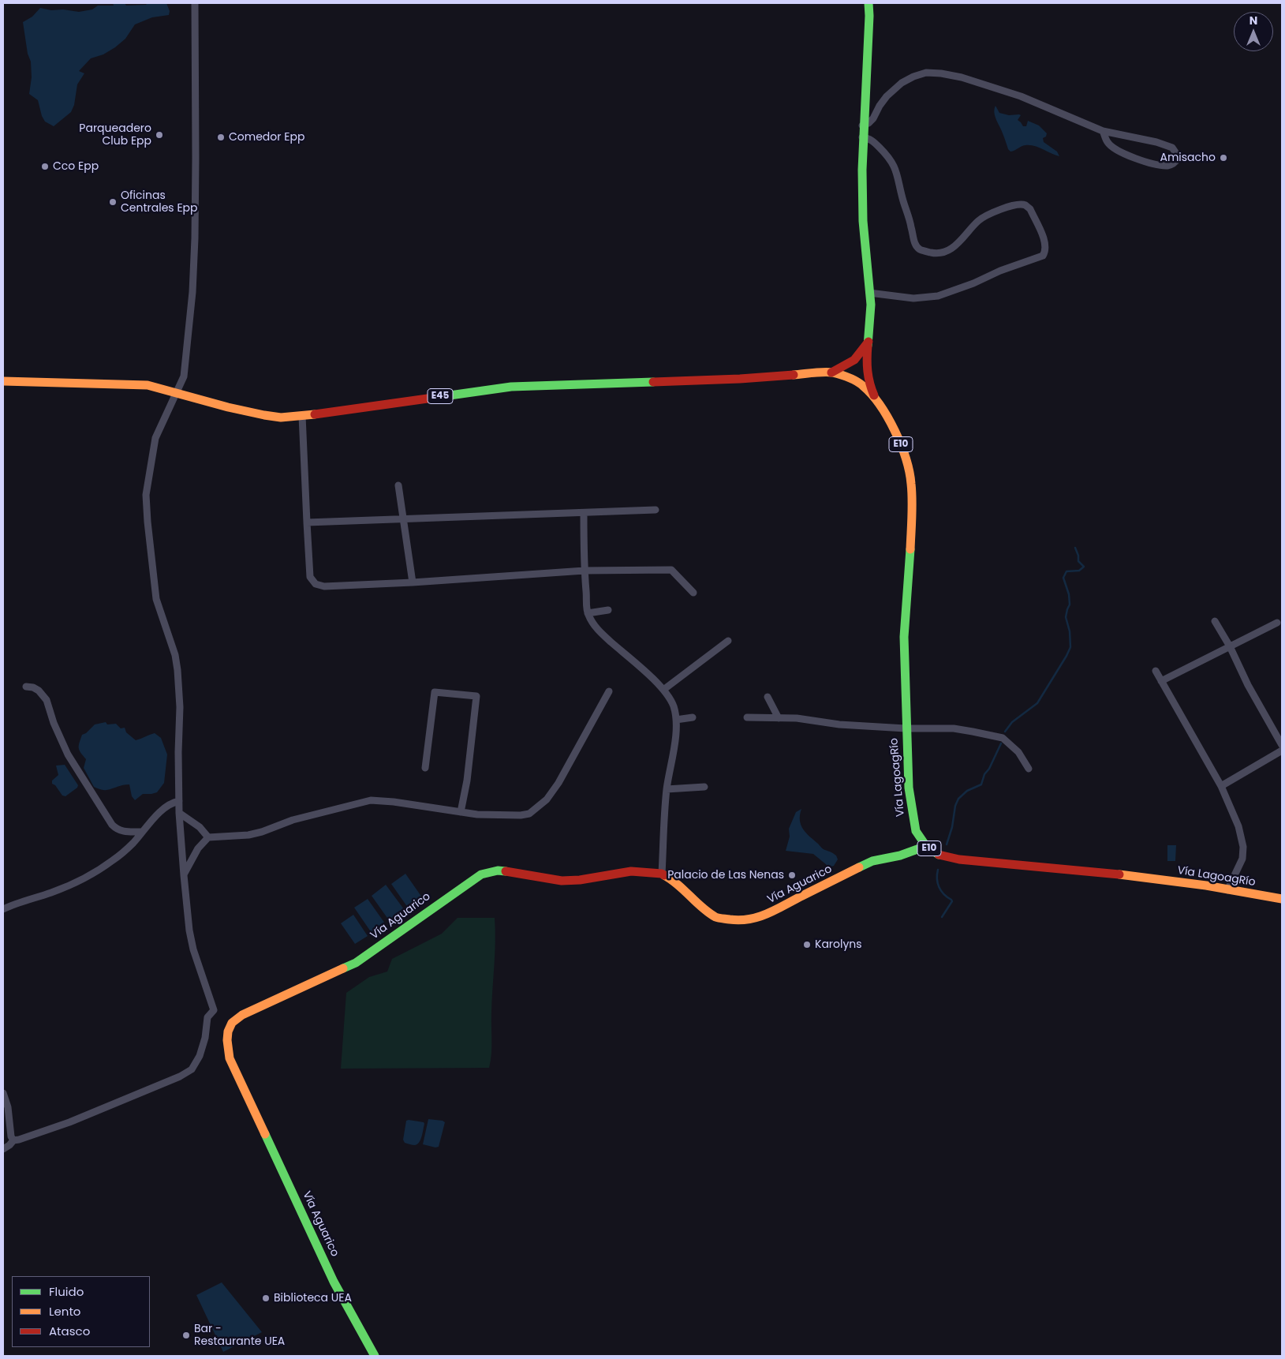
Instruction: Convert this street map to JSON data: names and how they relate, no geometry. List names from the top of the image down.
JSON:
{
  "streets": {
    "main road": [
      "E45",
      "E10",
      "Vía LagoagRío",
      "Vía Aguarico"
    ]
  },
  "crossings": [
    ["E45", "Vía LagoagRío"],
    ["Vía LagoagRío", "Vía Aguarico"]
  ],
  "places": [
    "Parqueadero Club Epp",
    "Comedor Epp",
    "Amisacho",
    "Cco Epp",
    "Oficinas Centrales Epp",
    "Palacio de Las Nenas",
    "Karolyns",
    "Biblioteca UEA",
    "Bar - Restaurante UEA"
  ],
  "legend": ["Fluido", "Lento", "Atasco"],
  "north": "top"
}
